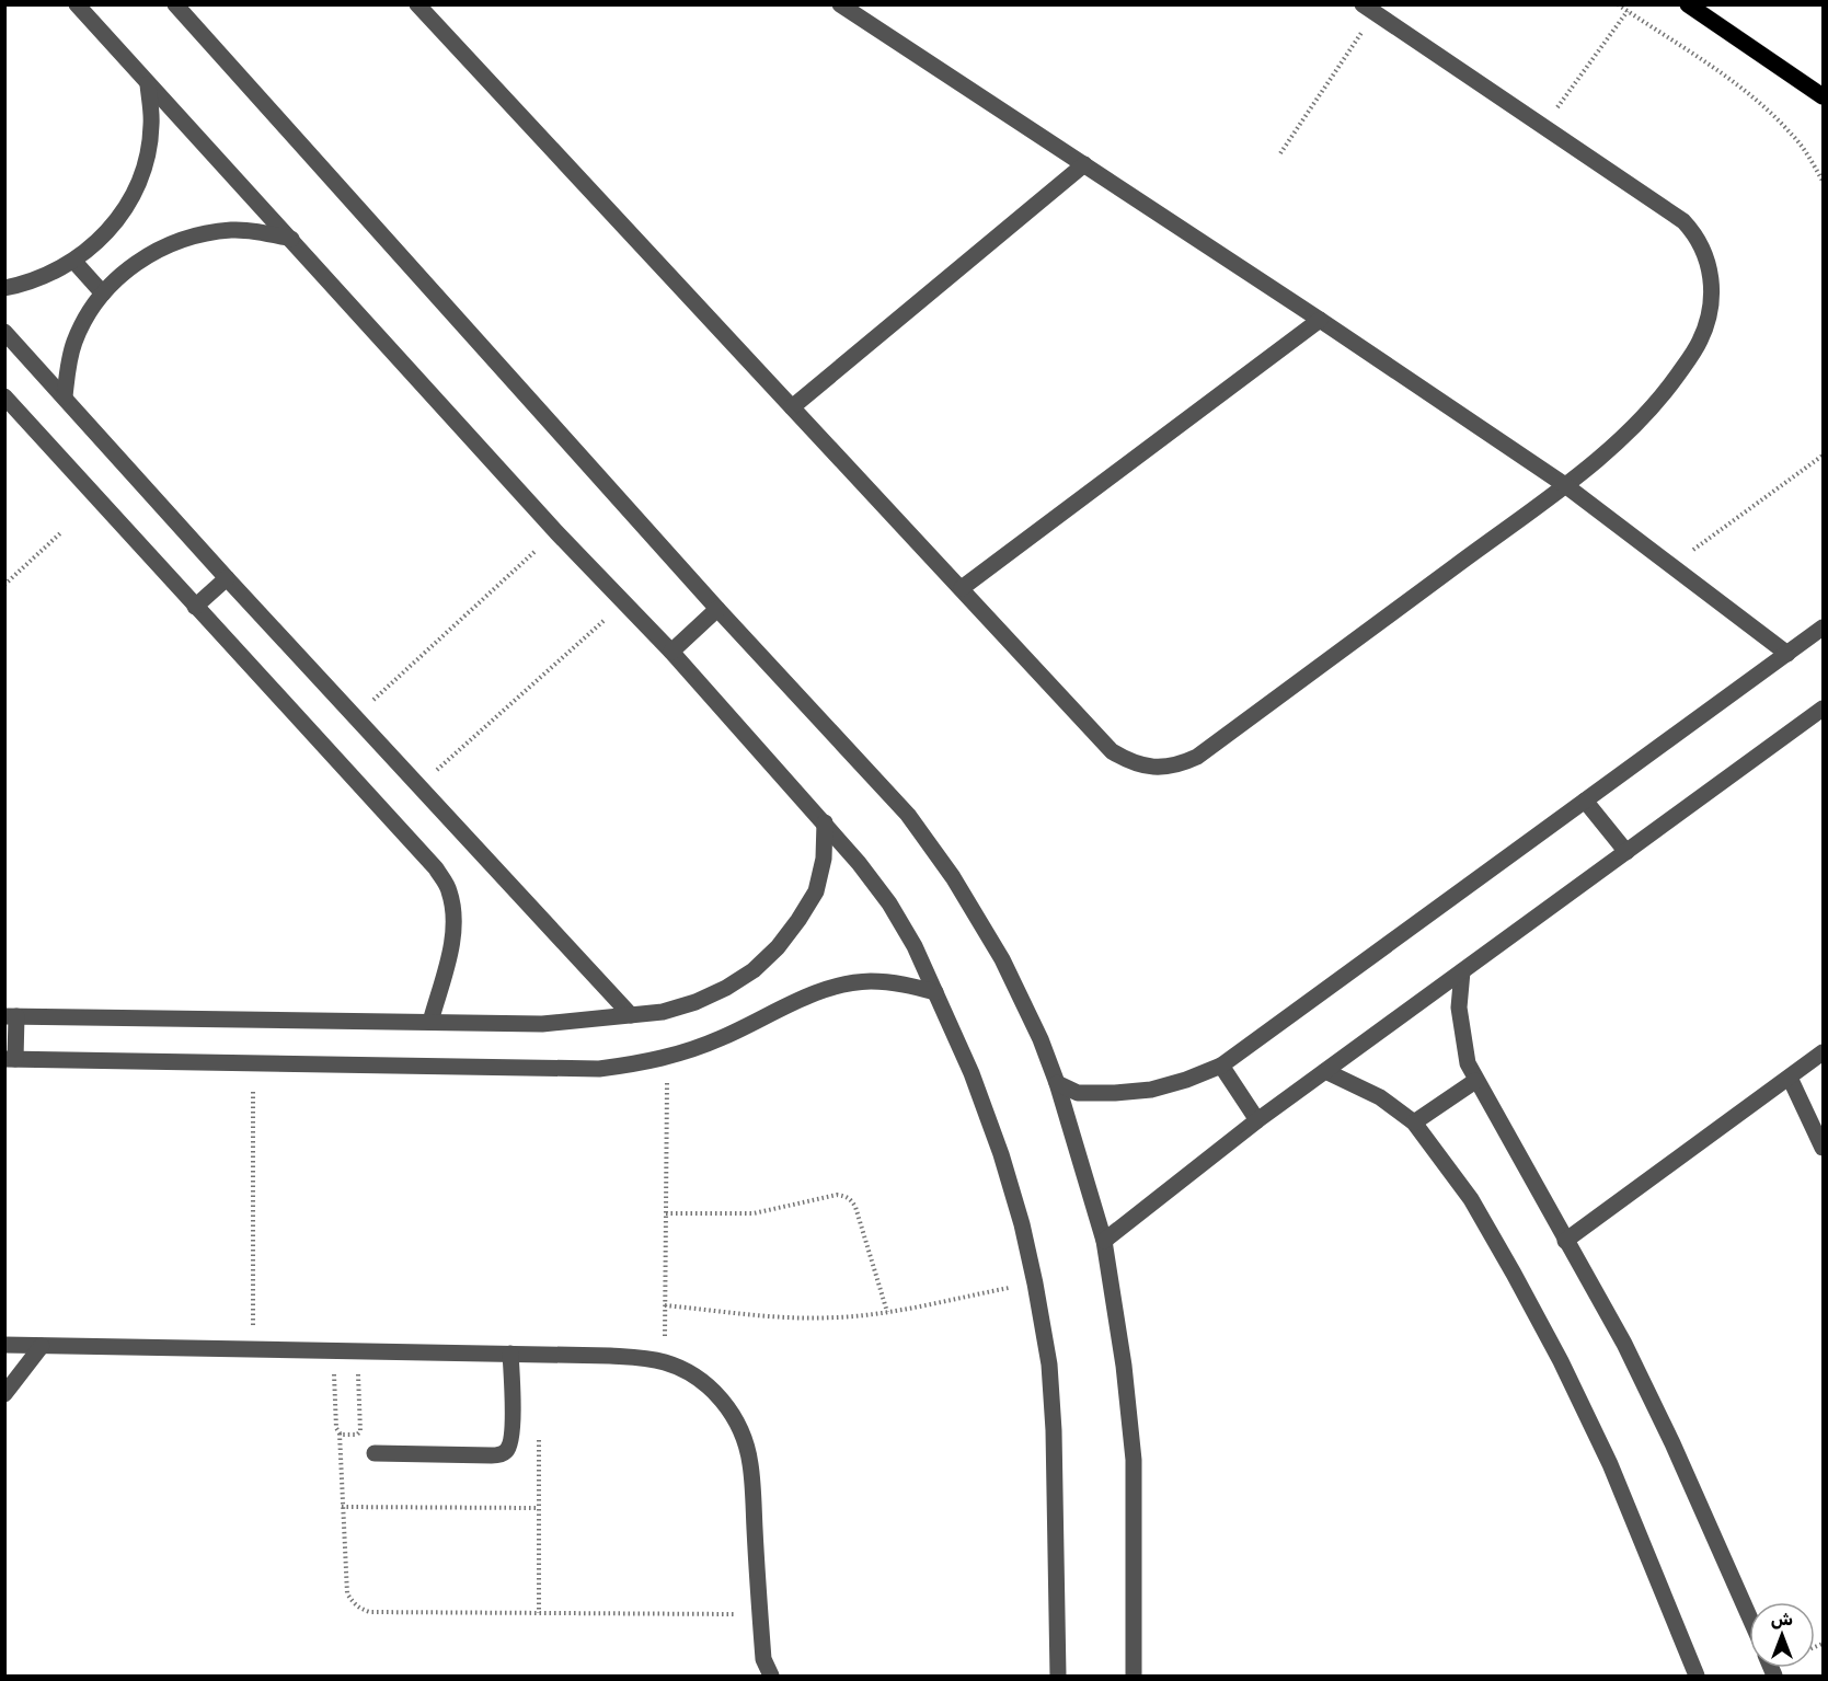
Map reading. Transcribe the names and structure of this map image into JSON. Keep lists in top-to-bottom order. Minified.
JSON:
{"north":"top"}
